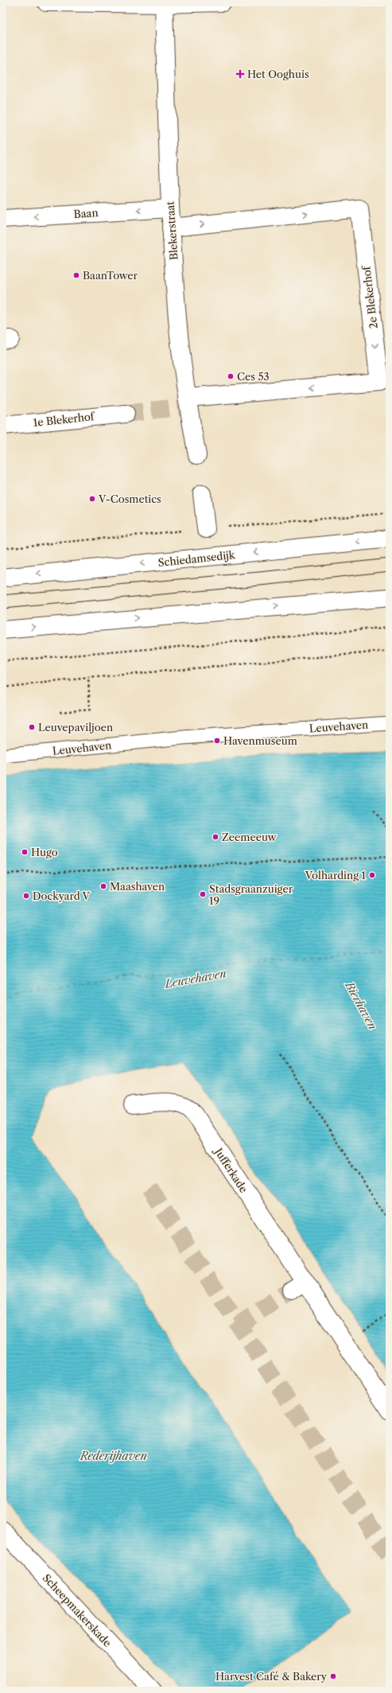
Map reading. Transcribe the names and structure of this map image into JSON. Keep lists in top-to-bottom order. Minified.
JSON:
{"streets":{"street":["Baan","Blekerstraat","2e Blekerhof","1e Blekerhof","Schiedamsedijk","Jufferkade","Scheepmakerskade"],"lane":["Leuvehaven"]},"crossings":[["Baan","Blekerstraat"],["Blekerstraat","2e Blekerhof"]],"one_way":["Baan"],"water":["Leuvehaven","Bierhaven","Rederijhaven"],"places":{"health":["Het Ooghuis"],"other":["BaanTower","Ces 53","V-Cosmetics","Leuvepaviljoen","Havenmuseum","Zeemeeuw","Hugo","Volharding 1","Maashaven","Stadsgraanzuiger 19","Dockyard V","Harvest Café & Bakery"]}}
